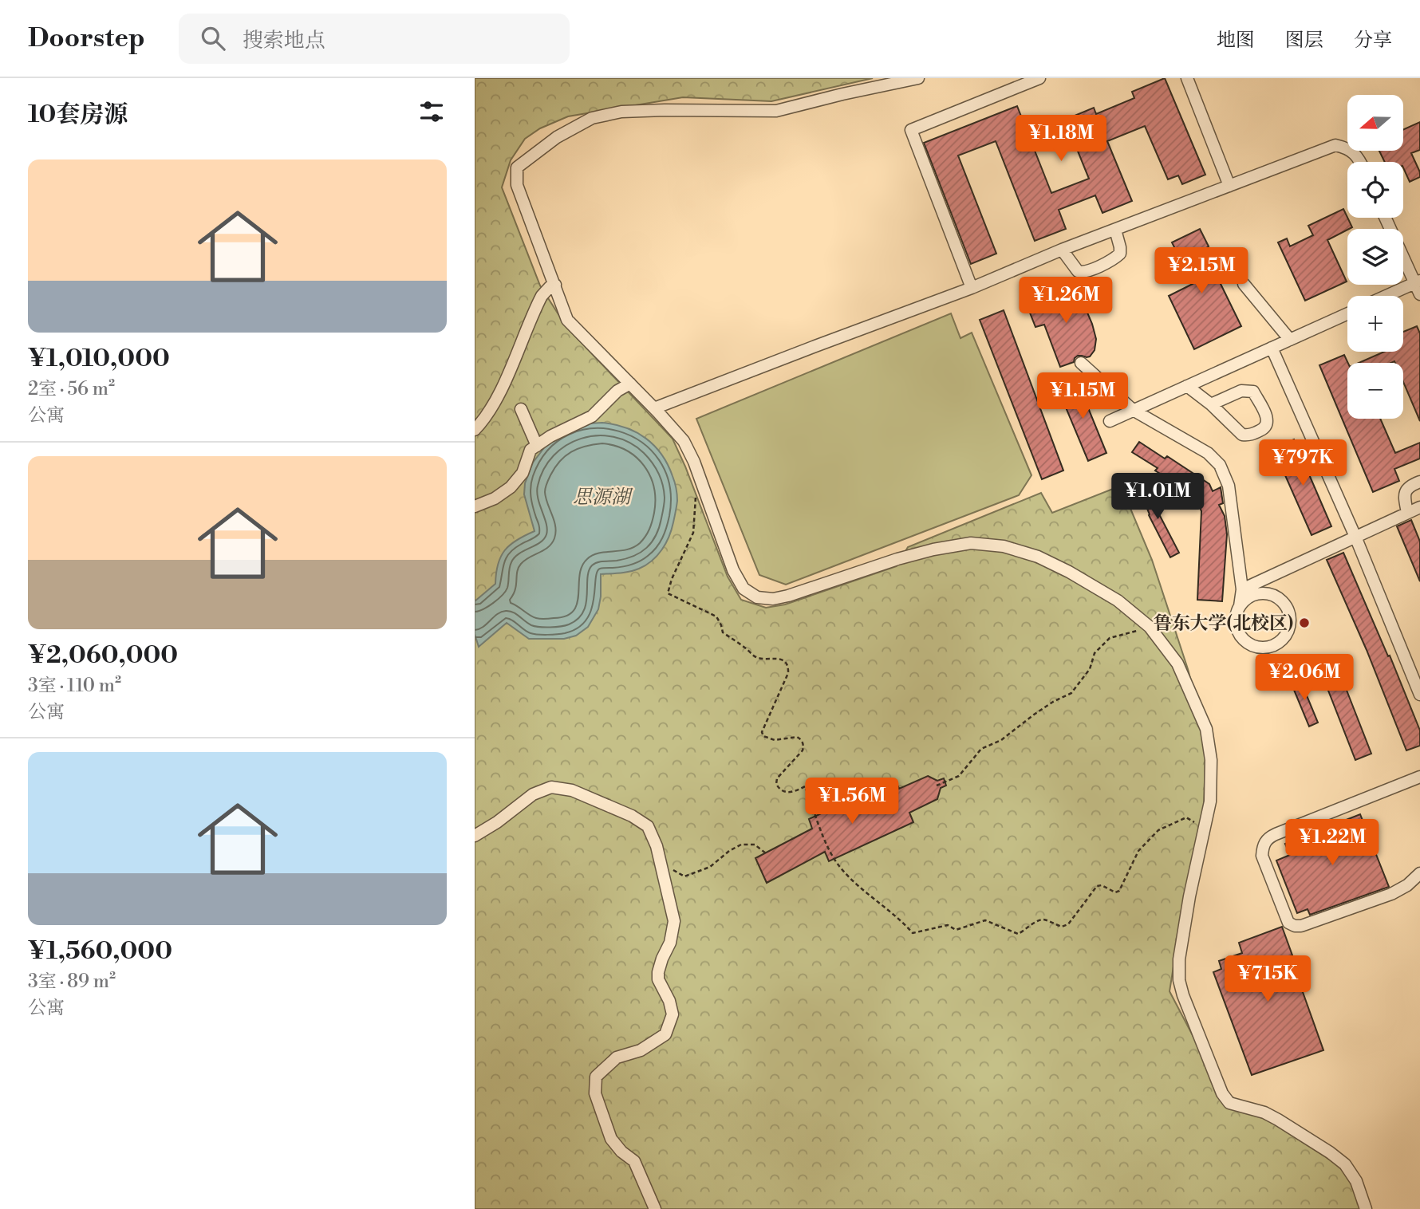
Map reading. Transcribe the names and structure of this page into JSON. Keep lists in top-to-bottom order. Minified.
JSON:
{"water":["思源湖"],"places":["鲁东大学(北校区)"],"north":"left","page":{"header":"Doorstep","search":"搜索地点","nav":["地图","图层","分享"],"heading":"10套房源","map_buttons":["+","−"],"price":["¥1.18M","¥2.15M","¥1.26M","¥1.15M","¥797K","¥1.01M","¥2.06M","¥1.56M","¥1.22M","¥715K"],"list":[{"name":"¥1,010,000","note":"2室 · 56 m² · 公寓"},{"name":"¥2,060,000","note":"3室 · 110 m² · 公寓"},{"name":"¥1,560,000","note":"3室 · 89 m² · 公寓"}]}}
